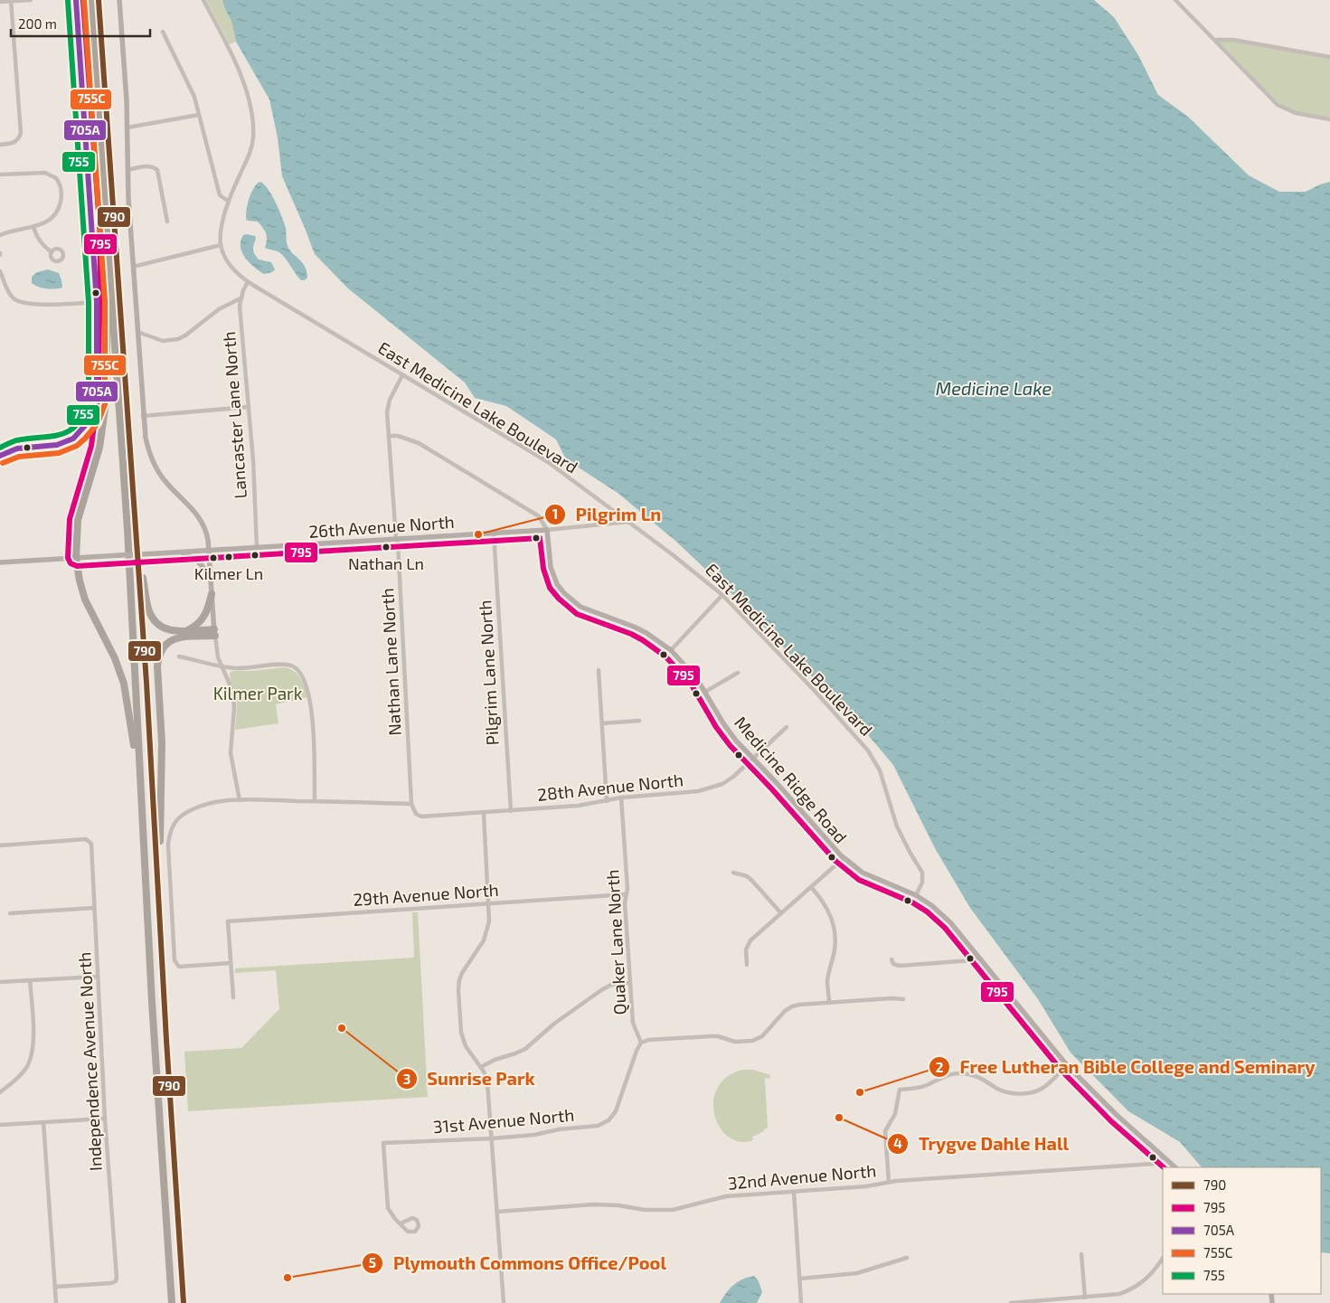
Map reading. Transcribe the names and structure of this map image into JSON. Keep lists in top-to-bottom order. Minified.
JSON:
{"streets":{"street":["East Medicine Lake Boulevard","Lancaster Lane North","26th Avenue North","Nathan Lane North","Pilgrim Lane North","Medicine Ridge Road","28th Avenue North","29th Avenue North","Quaker Lane North","Independence Avenue North","31st Avenue North","32nd Avenue North"]},"crossings":[["East Medicine Lake Boulevard","Lancaster Lane North"],["East Medicine Lake Boulevard","26th Avenue North"],["East Medicine Lake Boulevard","Nathan Lane North"],["East Medicine Lake Boulevard","Medicine Ridge Road"],["Lancaster Lane North","26th Avenue North"],["26th Avenue North","Nathan Lane North"],["26th Avenue North","Pilgrim Lane North"],["26th Avenue North","Medicine Ridge Road"],["Nathan Lane North","28th Avenue North"],["Pilgrim Lane North","28th Avenue North"],["Medicine Ridge Road","28th Avenue North"],["28th Avenue North","Quaker Lane North"],["29th Avenue North","Quaker Lane North"],["Quaker Lane North","31st Avenue North"]],"water":["Medicine Lake"],"parks":["Kilmer Park"],"places":["Pilgrim Ln","Nathan Ln","Kilmer Ln","Sunrise Park","Free Lutheran Bible College and Seminary","Trygve Dahle Hall","Plymouth Commons Office/Pool"],"lines":["transit line 790","transit line 705A","transit line 755C","transit line 795","transit line 755"],"legend":["790","795","705A","755C","755"],"scale_bar":"200 m"}
